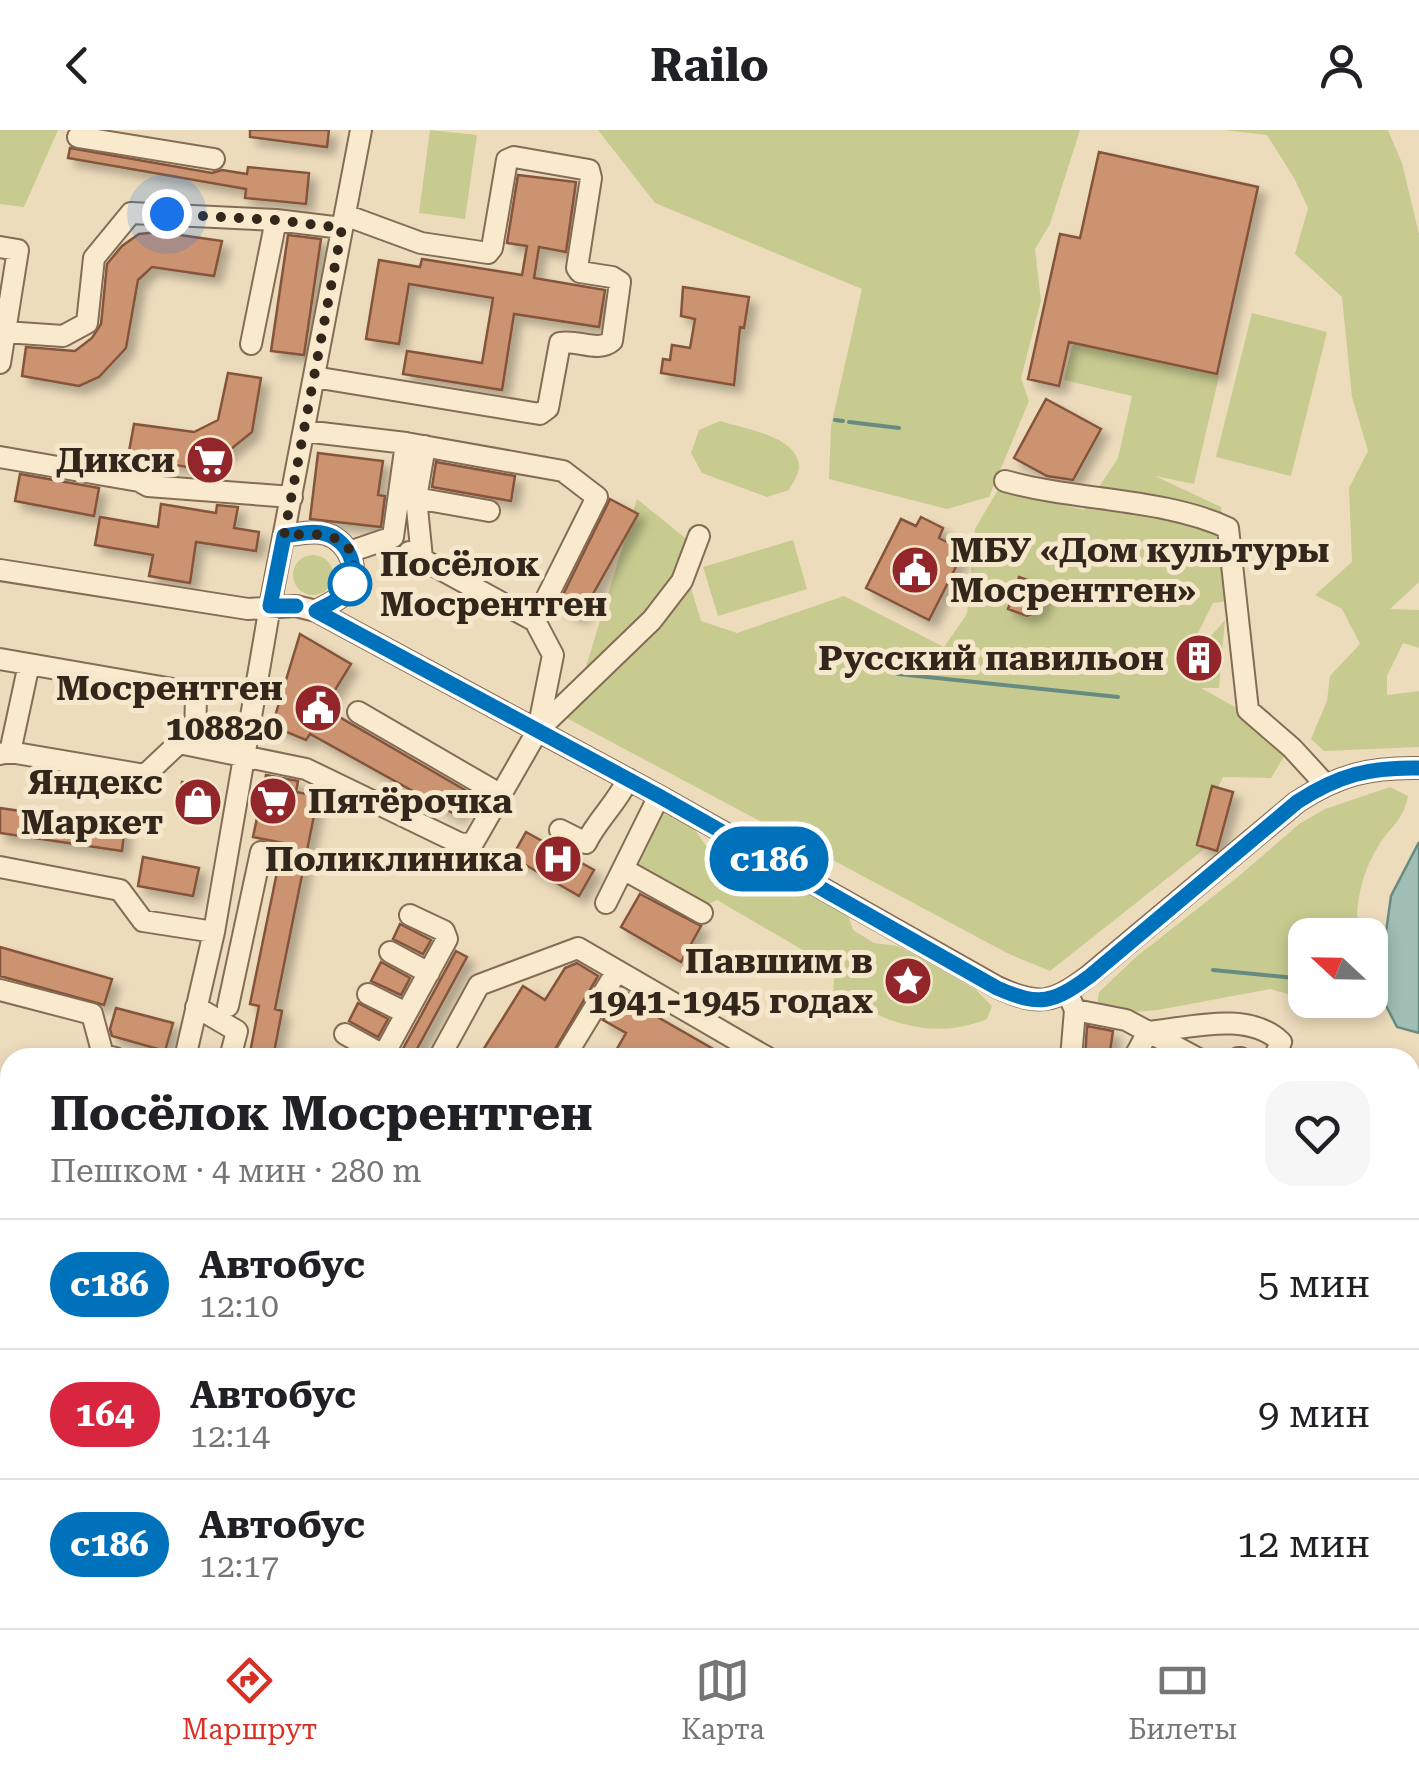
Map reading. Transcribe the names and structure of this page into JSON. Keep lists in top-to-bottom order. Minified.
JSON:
{"places":{"supermarket":["Дикси","Пятёрочка"],"public building":["МБУ «Дом культуры Мосрентген»","Мосрентген 108820"],"other":["Посёлок Мосрентген"],"building":["Русский павильон"],"shop":["Яндекс Маркет"],"hospital":["Поликлиника"],"place":["Павшим в 1941-1945 годах"]},"lines":["bus line с186"],"north":"left","page":{"header":"Railo","on_map":"с186","heading":["Посёлок Мосрентген","Пешком · 4 мин · 280 m"],"list":[{"mark":"с186","name":"Автобус","note":"12:10","value":"5 мин"},{"mark":"164","name":"Автобус","note":"12:14","value":"9 мин"},{"mark":"с186","name":"Автобус","note":"12:17","value":"12 мин"}],"tabs":["Маршрут","Карта","Билеты"]}}
